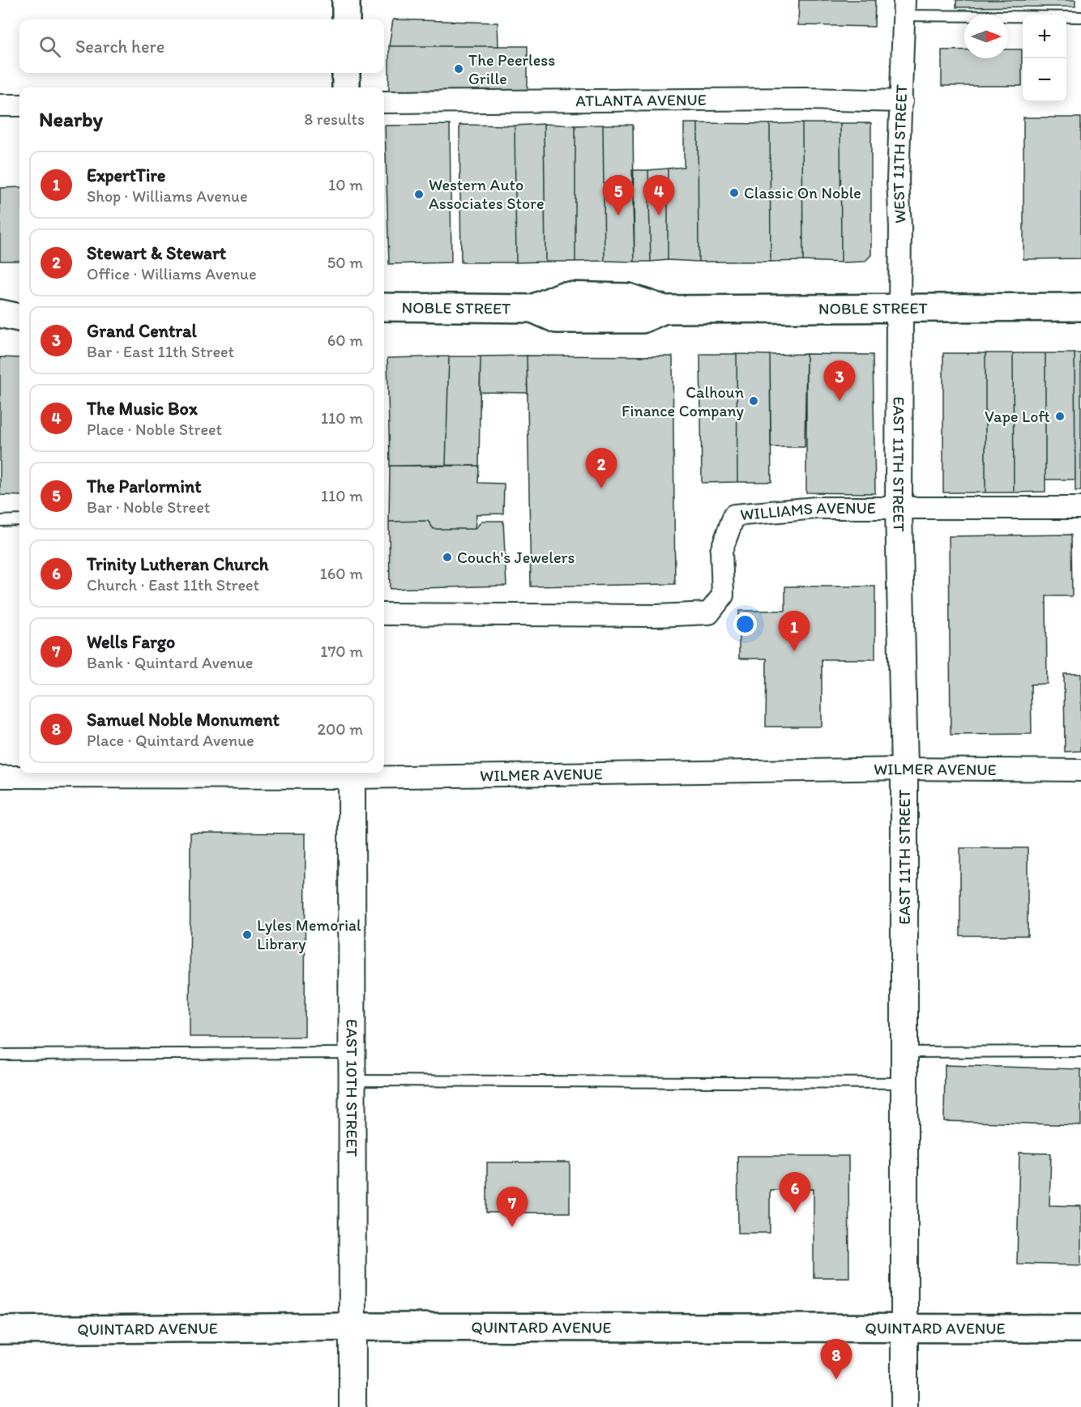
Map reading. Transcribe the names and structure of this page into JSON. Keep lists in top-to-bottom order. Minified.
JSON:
{"streets":{"main road":["NOBLE STREET","QUINTARD AVENUE"],"street":["ATLANTA AVENUE","WEST 11TH STREET","EAST 11TH STREET","WILLIAMS AVENUE","WILMER AVENUE","EAST 10TH STREET"]},"crossings":[["ATLANTA AVENUE","WEST 11TH STREET"],["WEST 11TH STREET","NOBLE STREET"],["WEST 11TH STREET","EAST 11TH STREET"],["NOBLE STREET","EAST 11TH STREET"],["EAST 11TH STREET","WILLIAMS AVENUE"],["EAST 11TH STREET","WILMER AVENUE"],["EAST 11TH STREET","QUINTARD AVENUE"],["WILMER AVENUE","EAST 10TH STREET"],["EAST 10TH STREET","QUINTARD AVENUE"]],"places":["The Peerless Grille","Classic On Noble","Western Auto Associates Store","Calhoun Finance Company","Vape Loft","Couch's Jewelers","Lyles Memorial Library"],"north":"right","page":{"map_buttons":["+","−"],"search":"Search here","heading":["Nearby","8 results"],"list":[{"mark":"1","name":"ExpertTire","note":"Shop · Williams Avenue","value":"10 m"},{"mark":"2","name":"Stewart & Stewart","note":"Office · Williams Avenue","value":"50 m"},{"mark":"3","name":"Grand Central","note":"Bar · East 11th Street","value":"60 m"},{"mark":"4","name":"The Music Box","note":"Place · Noble Street","value":"110 m"},{"mark":"5","name":"The Parlormint","note":"Bar · Noble Street","value":"110 m"},{"mark":"6","name":"Trinity Lutheran Church","note":"Church · East 11th Street","value":"160 m"},{"mark":"7","name":"Wells Fargo","note":"Bank · Quintard Avenue","value":"170 m"},{"mark":"8","name":"Samuel Noble Monument","note":"Place · Quintard Avenue","value":"200 m"}],"pins":["4","5","3","2","1","6","7","8"]}}
